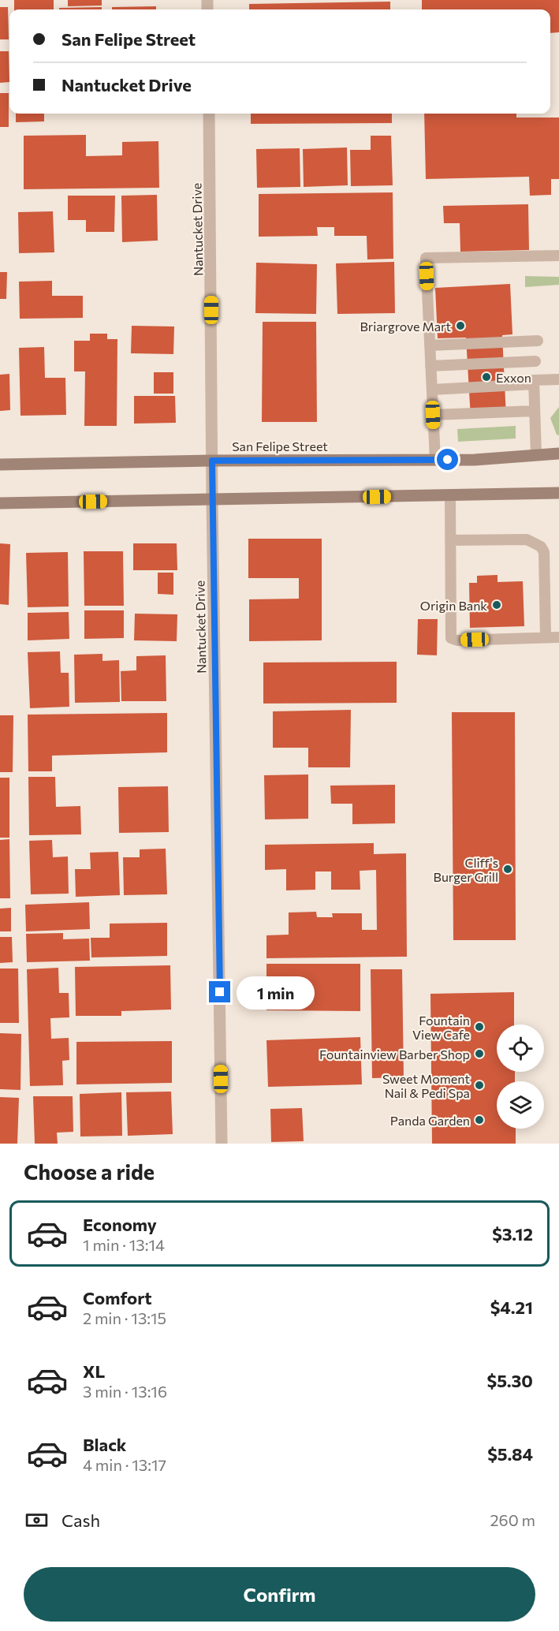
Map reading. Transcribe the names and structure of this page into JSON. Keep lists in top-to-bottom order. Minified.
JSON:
{"streets":{"main road":["San Felipe Street"],"street":["Nantucket Drive"]},"crossings":[["Nantucket Drive","San Felipe Street"]],"places":["Briargrove Mart","Exxon","Origin Bank","Cliff's Burger Grill","Fountain View Cafe","Fountainview Barber Shop","Sweet Moment Nail & Pedi Spa","Panda Garden"],"page":{"banner":["San Felipe Street","Nantucket Drive"],"bubble":"1 min","heading":"Choose a ride","list":[{"name":"Economy","note":"1 min · 13:14","value":"$3.12"},{"name":"Comfort","note":"2 min · 13:15","value":"$4.21"},{"name":"XL","note":"3 min · 13:16","value":"$5.30"},{"name":"Black","note":"4 min · 13:17","value":"$5.84"}],"pay":["Cash","260 m"],"buttons":"Confirm"}}
